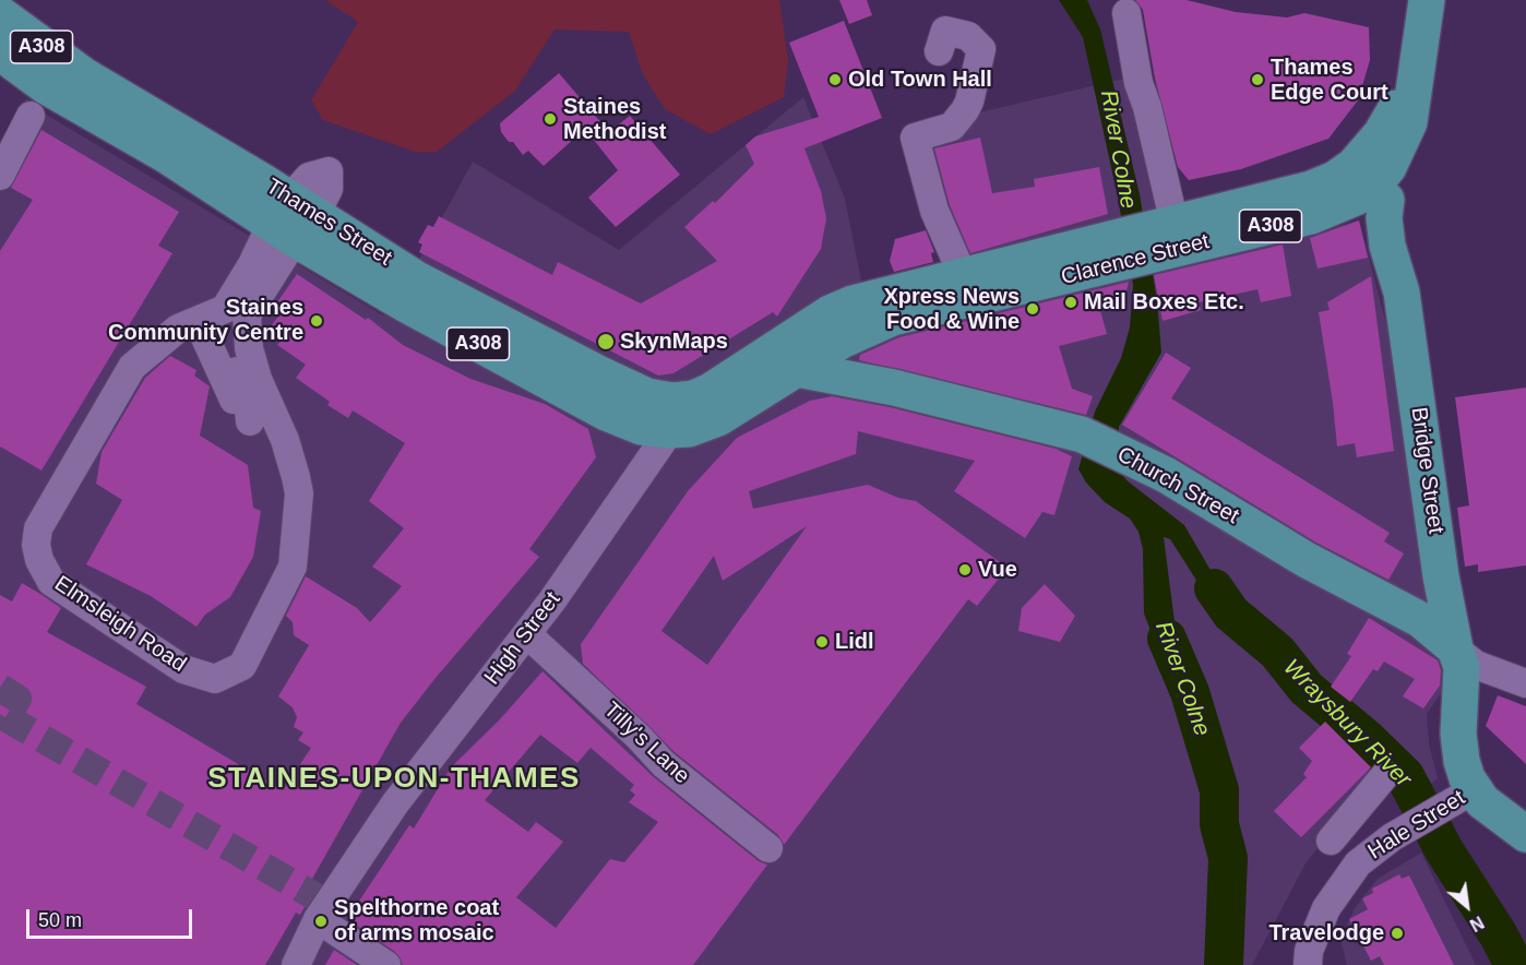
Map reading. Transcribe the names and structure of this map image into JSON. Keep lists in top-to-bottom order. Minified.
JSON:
{"streets":{"main road":["A308","Thames Street","Clarence Street","Bridge Street","Church Street"],"street":["Elmsleigh Road","High Street","Tilly's Lane","Hale Street"]},"crossings":[["A308","Thames Street"],["A308","Clarence Street"],["A308","Church Street"],["A308","High Street"],["Thames Street","Clarence Street"],["Thames Street","High Street"],["Clarence Street","Bridge Street"],["Clarence Street","Church Street"],["Clarence Street","High Street"],["Bridge Street","Church Street"],["Bridge Street","Hale Street"],["High Street","Tilly's Lane"]],"districts":["STAINES-UPON-THAMES"],"water":["River Colne","Wraysbury River"],"places":["Old Town Hall","Thames Edge Court","Staines Methodist","Mail Boxes Etc.","Xpress News Food & Wine","Staines Community Centre","SkynMaps","Vue","Lidl","Spelthorne coat of arms mosaic","Travelodge"],"scale_bar":"50 m","north":"bottom right"}
